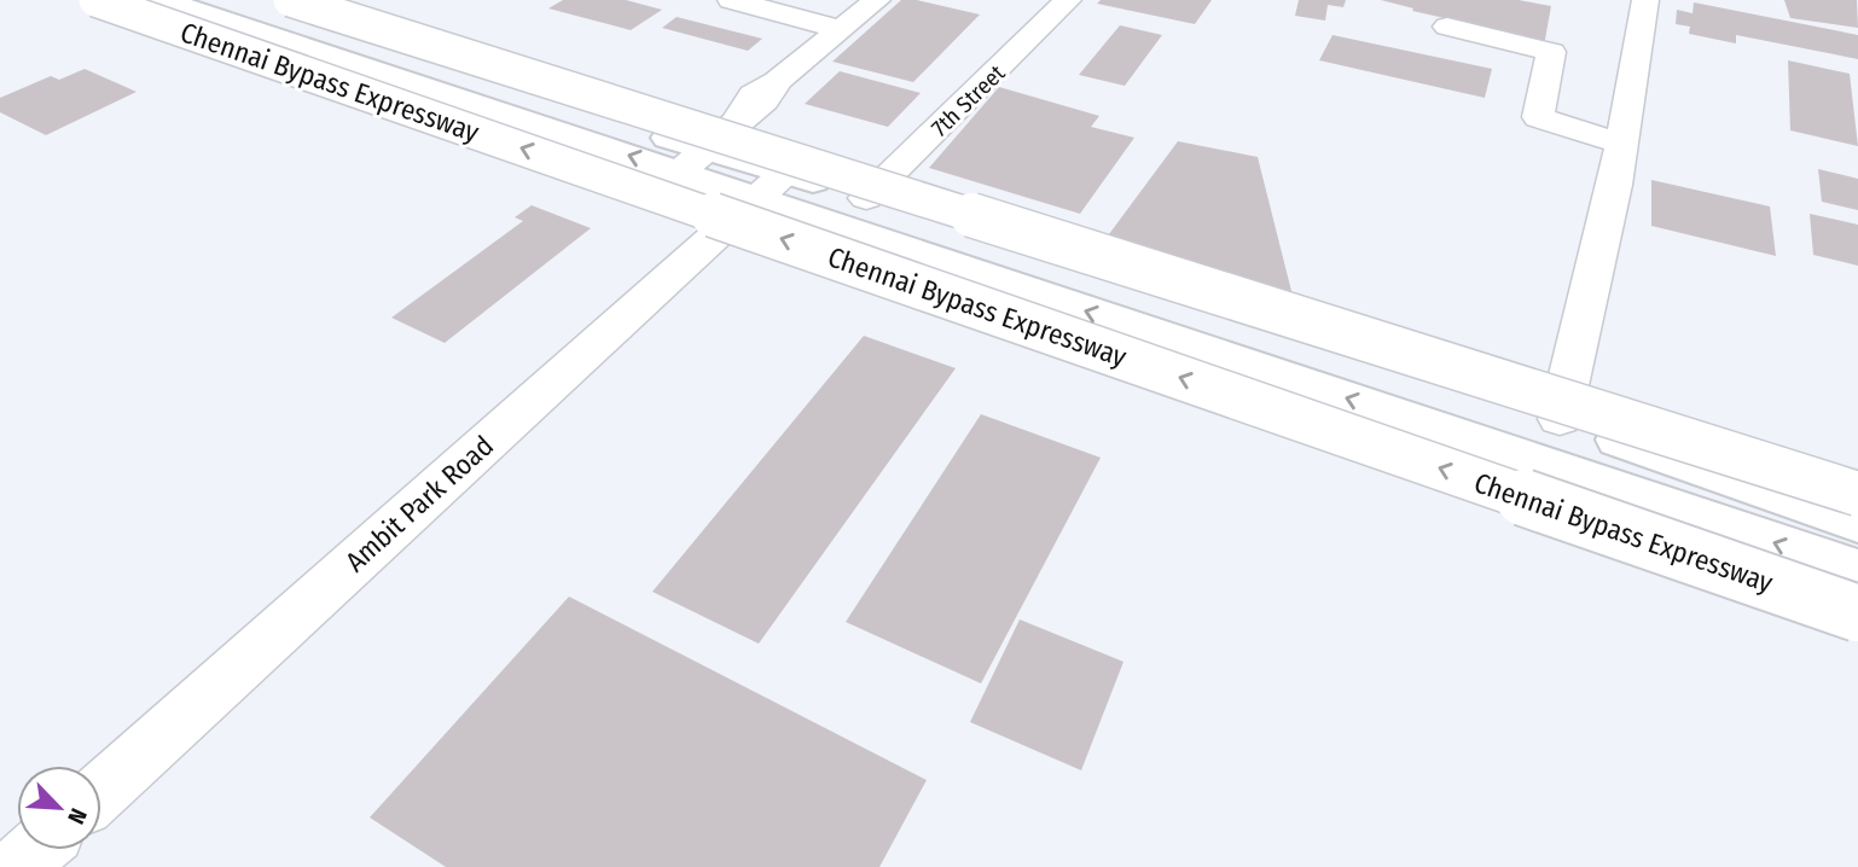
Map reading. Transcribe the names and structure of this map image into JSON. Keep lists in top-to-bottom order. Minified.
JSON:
{"streets":{"main road":["Chennai Bypass Expressway"],"street":["7th Street","Ambit Park Road"]},"north":"bottom right"}
